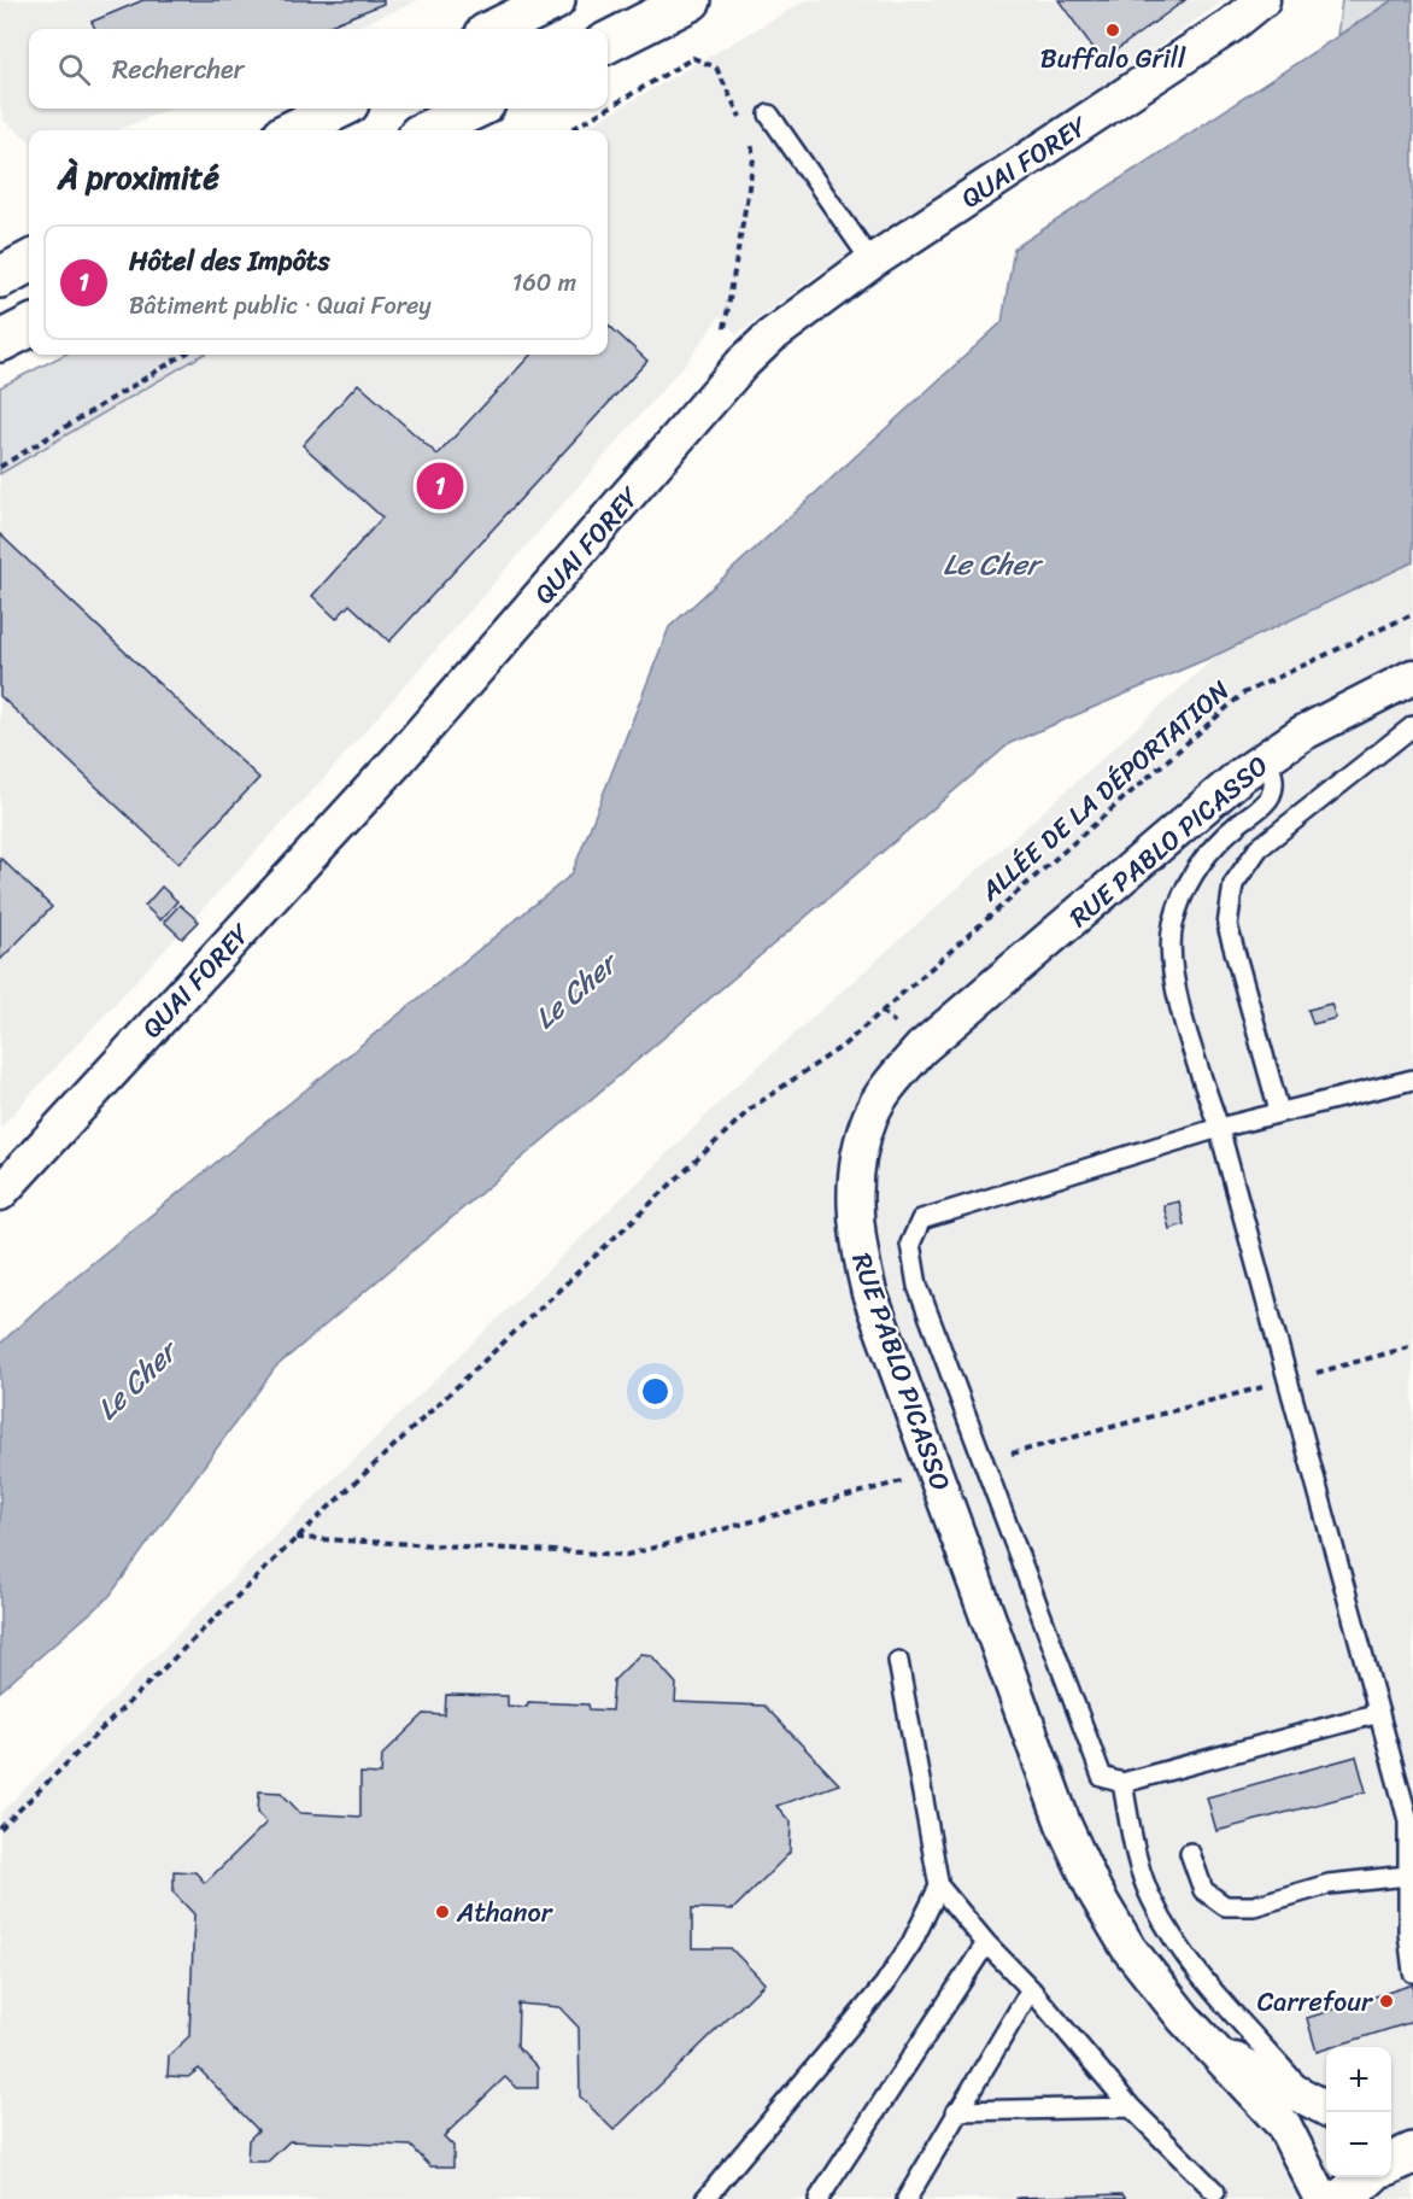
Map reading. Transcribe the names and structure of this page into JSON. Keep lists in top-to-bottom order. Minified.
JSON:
{"streets":{"street":["QUAI FOREY","RUE PABLO PICASSO"],"path":["ALLÉE DE LA DÉPORTATION"]},"water":["Le Cher"],"places":["Buffalo Grill","Athanor","Carrefour"],"page":{"search":"Rechercher","heading":"À proximité","list":[{"mark":"1","name":"Hôtel des Impôts","note":"Bâtiment public · Quai Forey","value":"160 m"}],"pins":"1","map_buttons":["+","−"]}}
